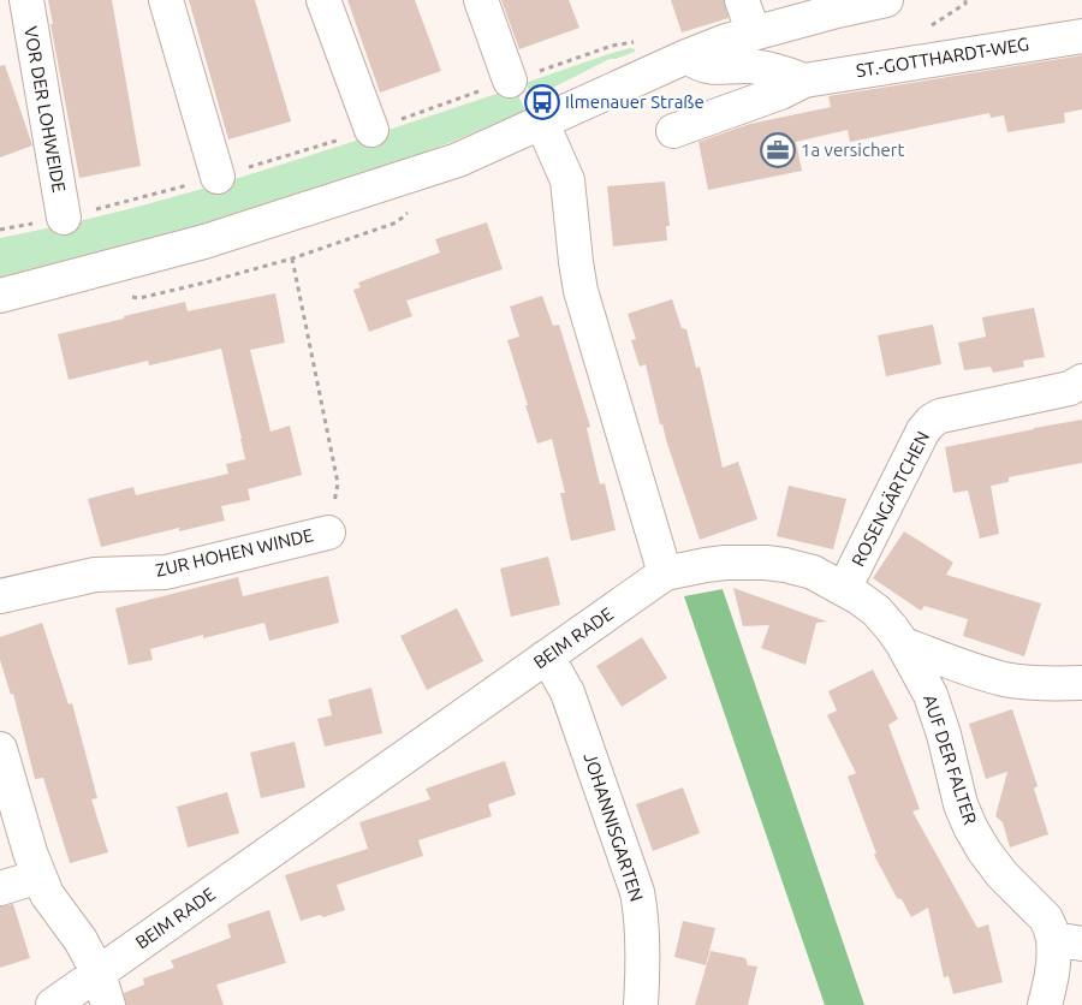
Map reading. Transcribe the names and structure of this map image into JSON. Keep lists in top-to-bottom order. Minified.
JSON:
{"streets":{"street":["ST.-GOTTHARDT-WEG","VOR DER LOHWEIDE","ROSENGÄRTCHEN","ZUR HOHEN WINDE","BEIM RADE","AUF DER FALTER","JOHANNISGARTEN"]},"crossings":[["ROSENGÄRTCHEN","AUF DER FALTER"],["BEIM RADE","AUF DER FALTER"],["BEIM RADE","JOHANNISGARTEN"]],"places":{"bus stop":["Ilmenauer Straße"],"office":["1a versichert"]}}
